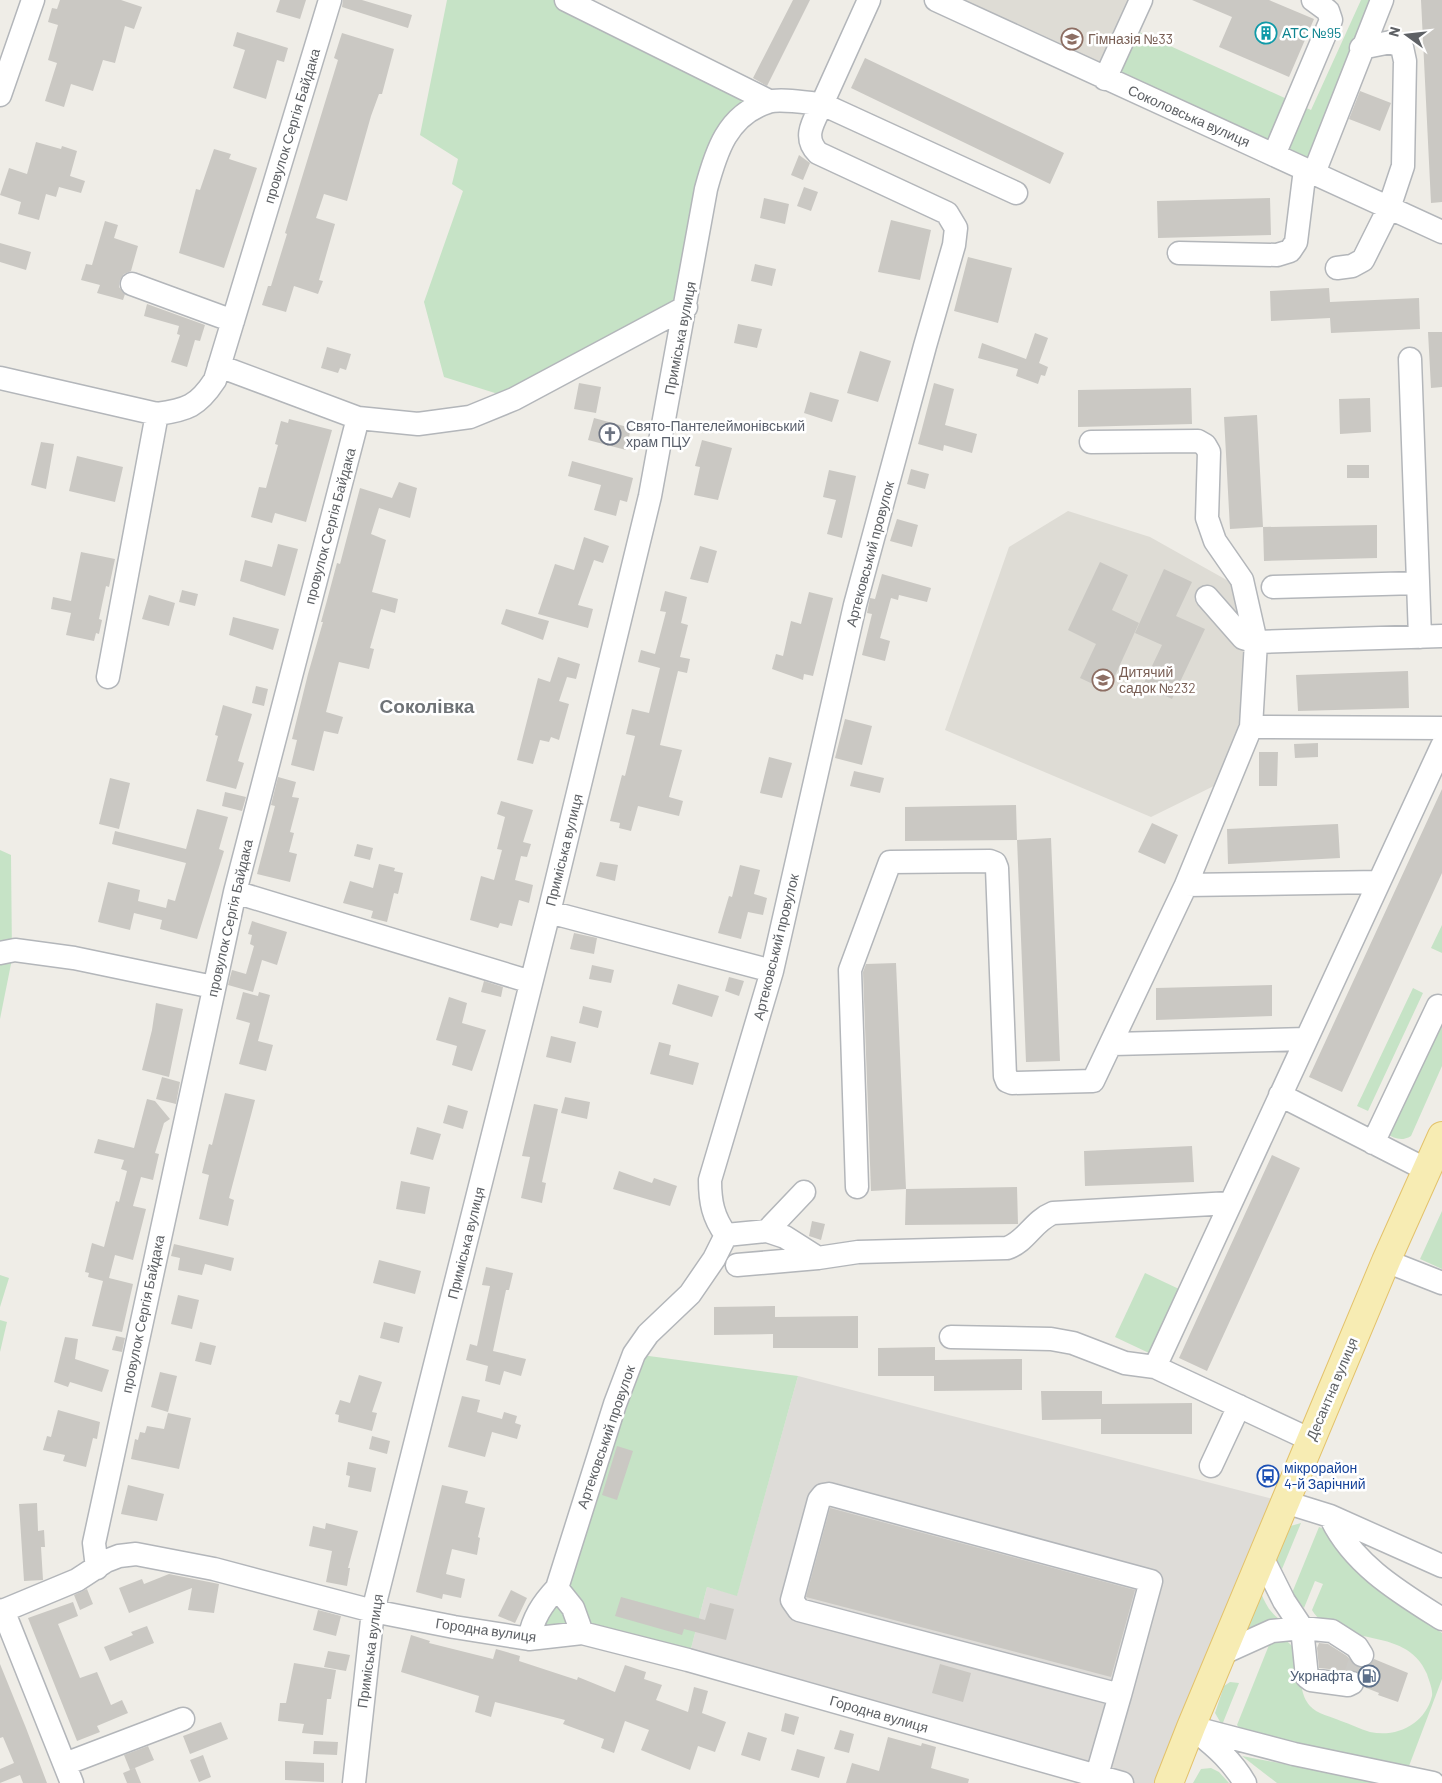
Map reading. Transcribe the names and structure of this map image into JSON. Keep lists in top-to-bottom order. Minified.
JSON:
{"streets":{"main road":["Десантна вулиця"],"street":["Соколовська вулиця","провулок Сергія Байдака","Приміська вулиця","Артековський провулок","Городна вулиця"]},"crossings":[["провулок Сергія Байдака","Городна вулиця"],["Приміська вулиця","Городна вулиця"],["Артековський провулок","Городна вулиця"]],"districts":["Соколівка"],"places":{"building":["АТС №95"],"school or university":["Гімназія №33","Дитячий садок №232"],"church":["Свято-Пантелеймонівський храм ПЦУ"],"bus stop":["мікрорайон 4-й Зарічний"],"fuel station":["Укрнафта"]},"north":"left"}
